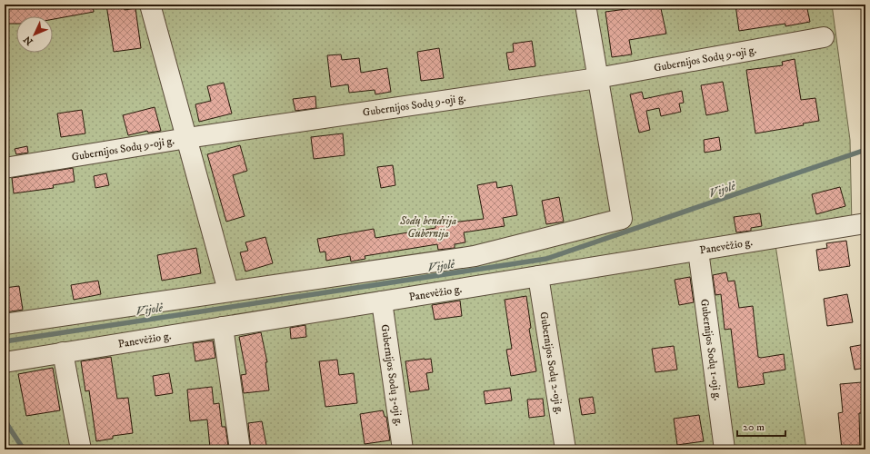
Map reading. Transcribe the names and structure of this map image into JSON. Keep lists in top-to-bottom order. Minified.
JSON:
{"streets":{"street":["Gubernijos Sodų 9-oji g.","Panevėžio g.","Gubernijos Sodų 1-oji g.","Gubernijos Sodų 2-oji g.","Gubernijos Sodų 3-oji g."]},"crossings":[["Panevėžio g.","Gubernijos Sodų 1-oji g."],["Panevėžio g.","Gubernijos Sodų 2-oji g."],["Panevėžio g.","Gubernijos Sodų 3-oji g."]],"water":["Vijolė"],"parks":["Sodų bendrija Gubernija"],"scale_bar":"20 m","north":"bottom left"}
